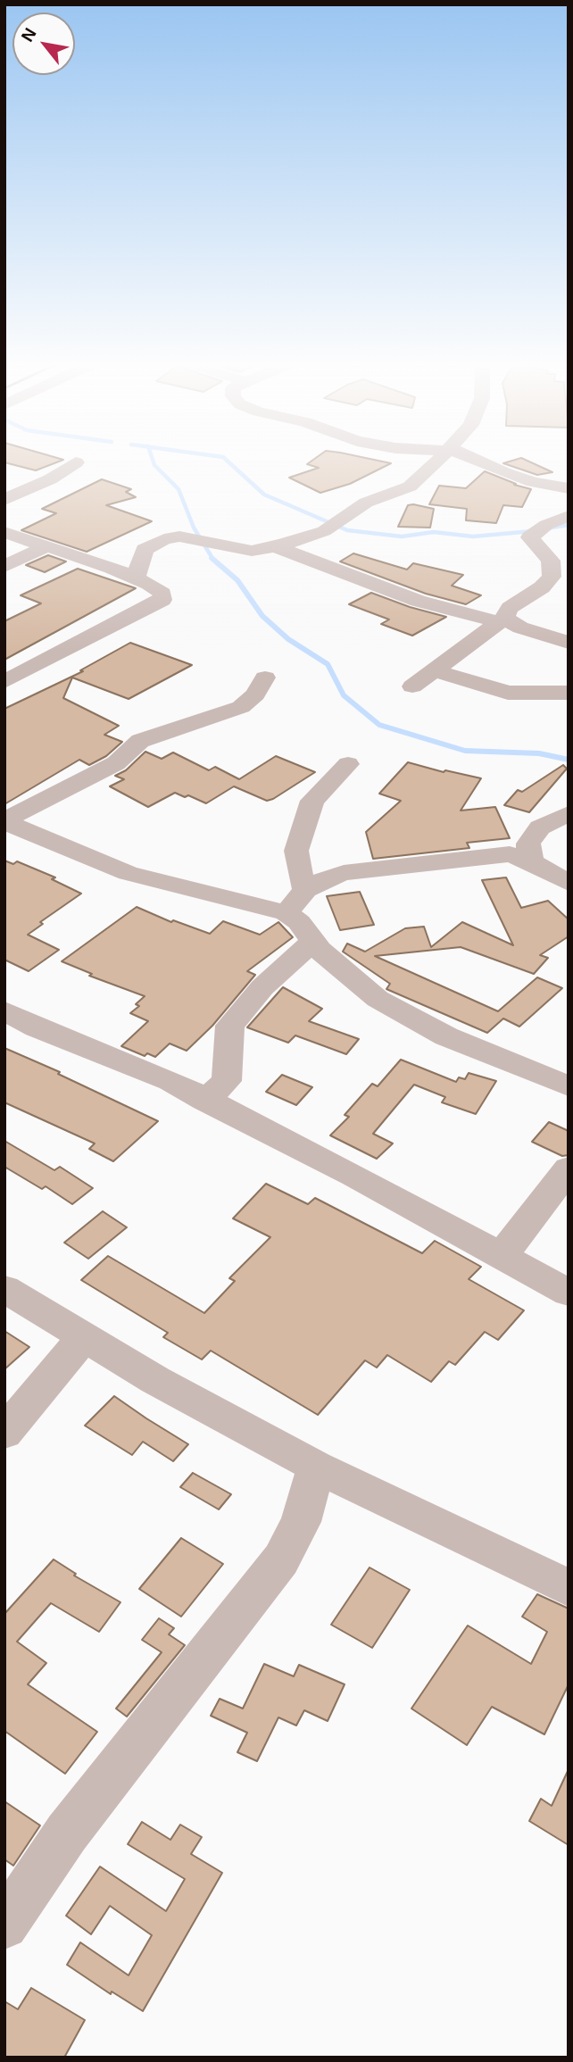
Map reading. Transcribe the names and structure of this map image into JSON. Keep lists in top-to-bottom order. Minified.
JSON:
{"north":"top left"}
